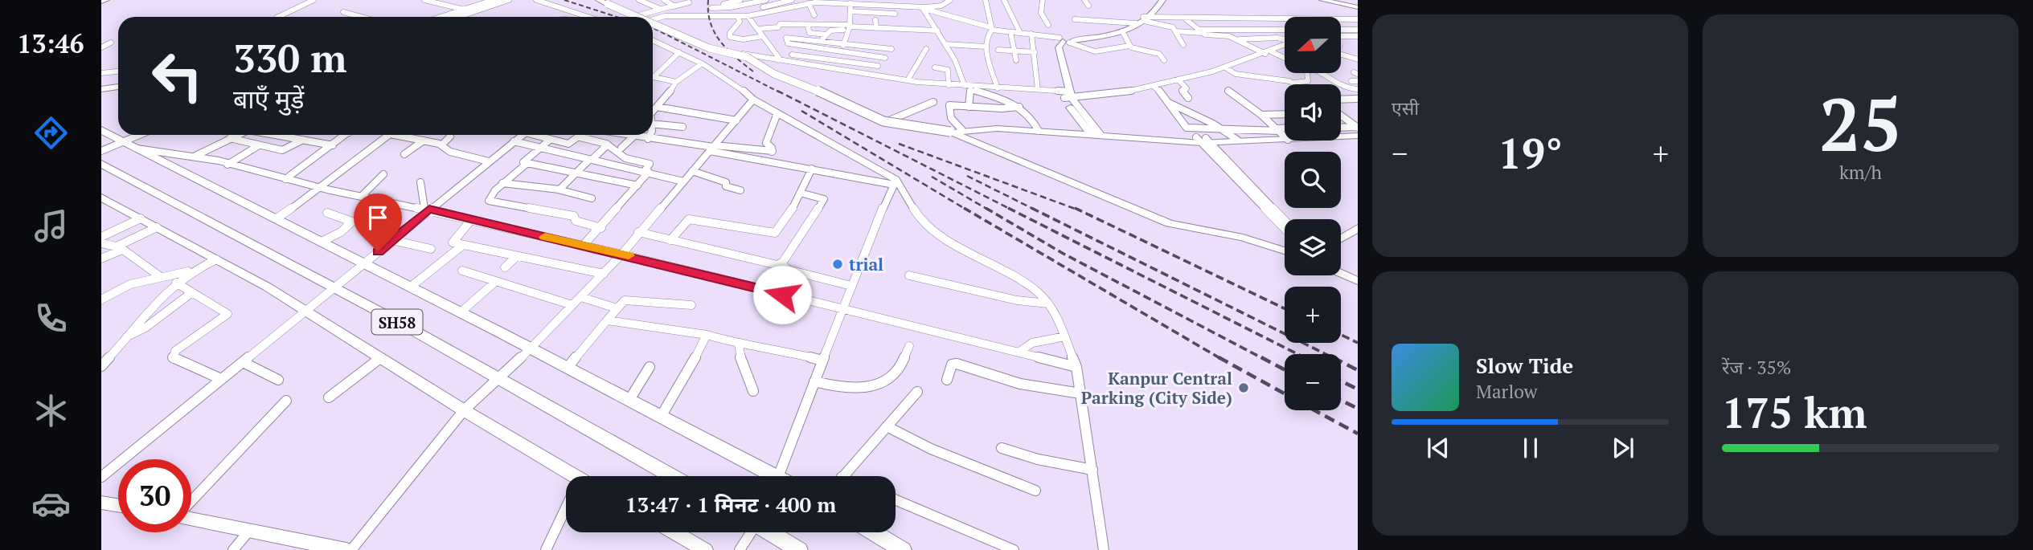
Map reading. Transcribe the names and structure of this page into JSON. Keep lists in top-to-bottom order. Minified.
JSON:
{"streets":{"main road":["SH58"]},"places":["trial","Kanpur Central Parking (City Side)"],"north":"left","page":{"tabs":"13:46","tile":["एसी",["25","km/h"],["रेंज · 35%","175 km"]],"map_buttons":["+","−"],"turn":["330 m","बाएँ मुड़ें"],"heat":["−","19°","+"],"song":["Slow Tide","Marlow"],"limit":"30","trip":"13:47 · 1 मिनट · 400 m"}}
